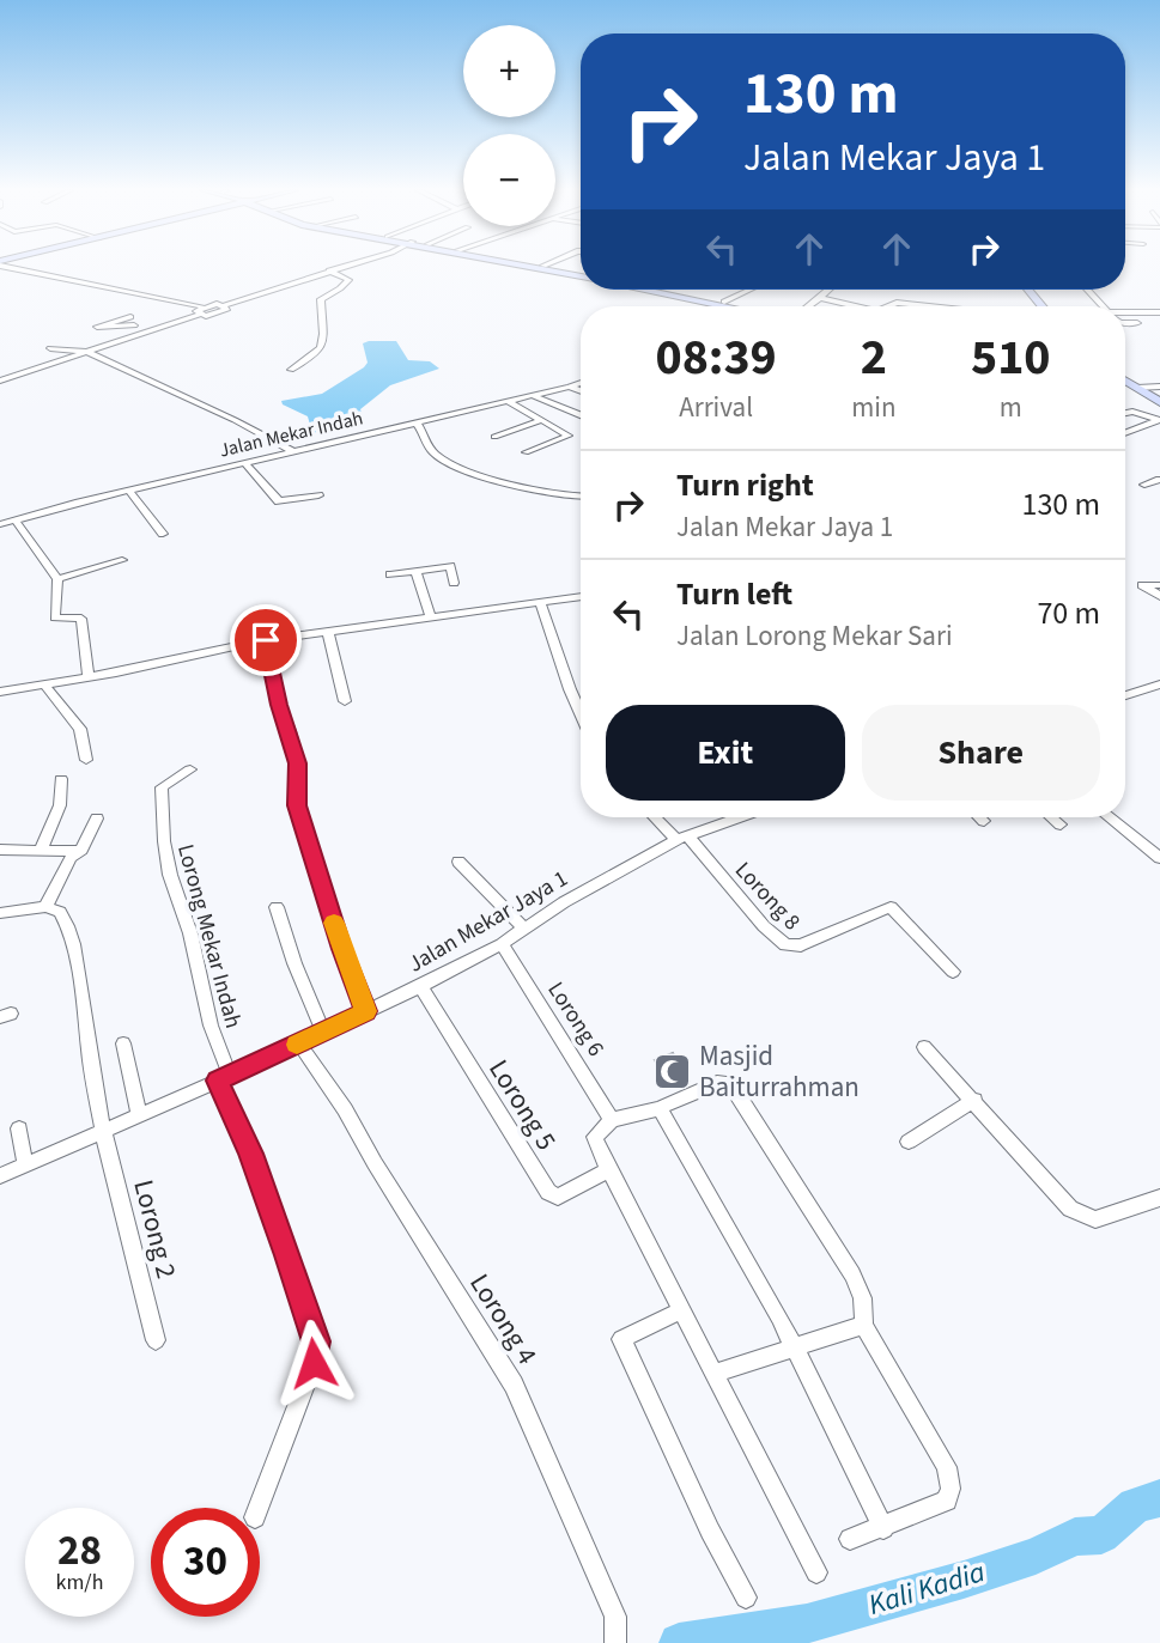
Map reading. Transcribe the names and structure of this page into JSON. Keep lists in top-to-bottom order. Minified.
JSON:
{"streets":{"street":["Jalan Mekar Indah","Lorong 8","Jalan Mekar Jaya 1","Lorong Mekar Indah","Lorong 6","Lorong 5","Lorong 2","Lorong 4"]},"crossings":[["Lorong 8","Jalan Mekar Jaya 1"],["Jalan Mekar Jaya 1","Lorong Mekar Indah"],["Jalan Mekar Jaya 1","Lorong 6"],["Jalan Mekar Jaya 1","Lorong 5"],["Jalan Mekar Jaya 1","Lorong 2"],["Jalan Mekar Jaya 1","Lorong 4"]],"water":["Kali Kadia"],"places":{"mosque":["Masjid Baiturrahman"]},"page":{"map_buttons":["+","−"],"turn":["130 m","Jalan Mekar Jaya 1"],"eta":["08:39","Arrival","2","min","510","m"],"list":[{"name":"Turn right","note":"Jalan Mekar Jaya 1","value":"130 m"},{"name":"Turn left","note":"Jalan Lorong Mekar Sari","value":"70 m"}],"buttons":["Exit","Share"],"speed":"28 km/h","limit":"30"}}
